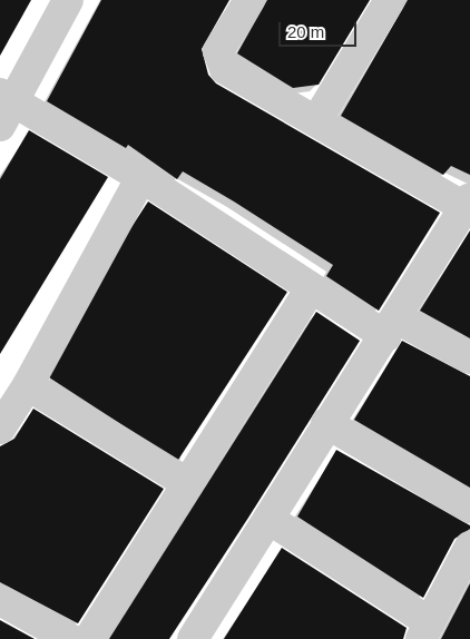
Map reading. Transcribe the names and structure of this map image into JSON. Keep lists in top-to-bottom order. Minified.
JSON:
{"scale_bar":"20 m"}
